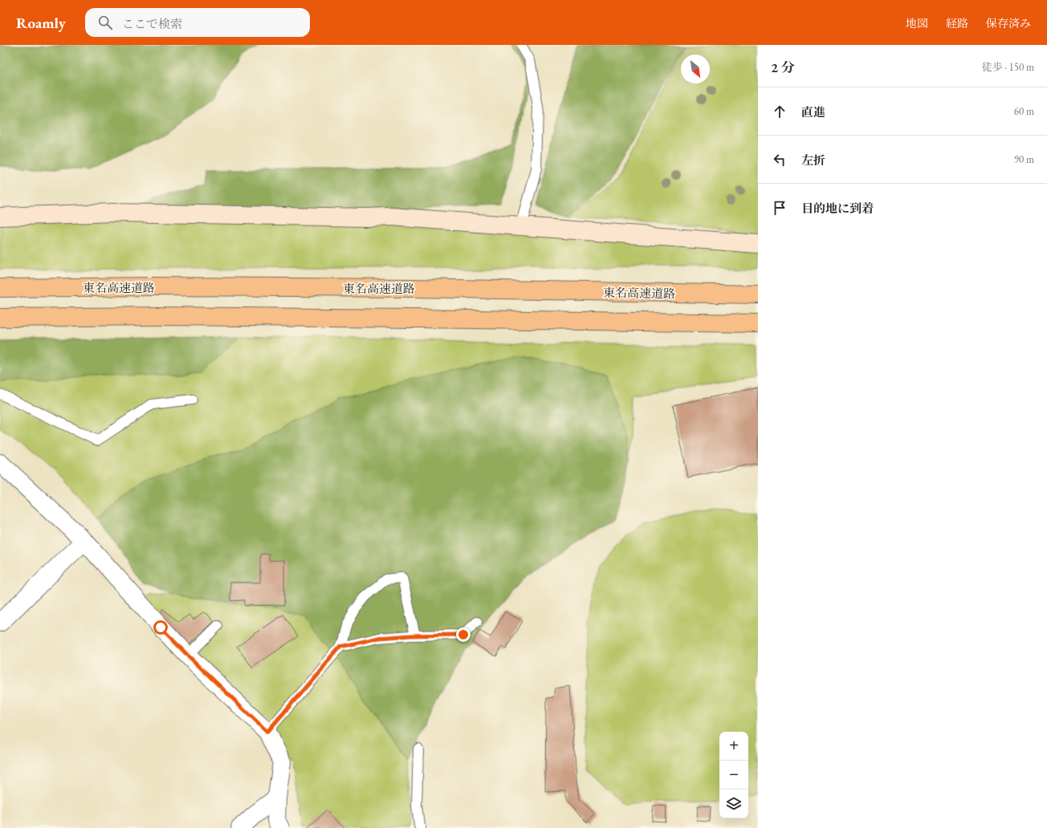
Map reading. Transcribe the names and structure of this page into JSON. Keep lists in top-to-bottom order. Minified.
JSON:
{"streets":{"highway":["東名高速道路"]},"north":"bottom right","page":{"header":"Roamly","search":"ここで検索","nav":["地図","経路","保存済み"],"heading":["2 分","徒歩 · 150 m"],"list":[["直進","60 m"],["左折","90 m"],"目的地に到着"],"map_buttons":["+","−"]}}
